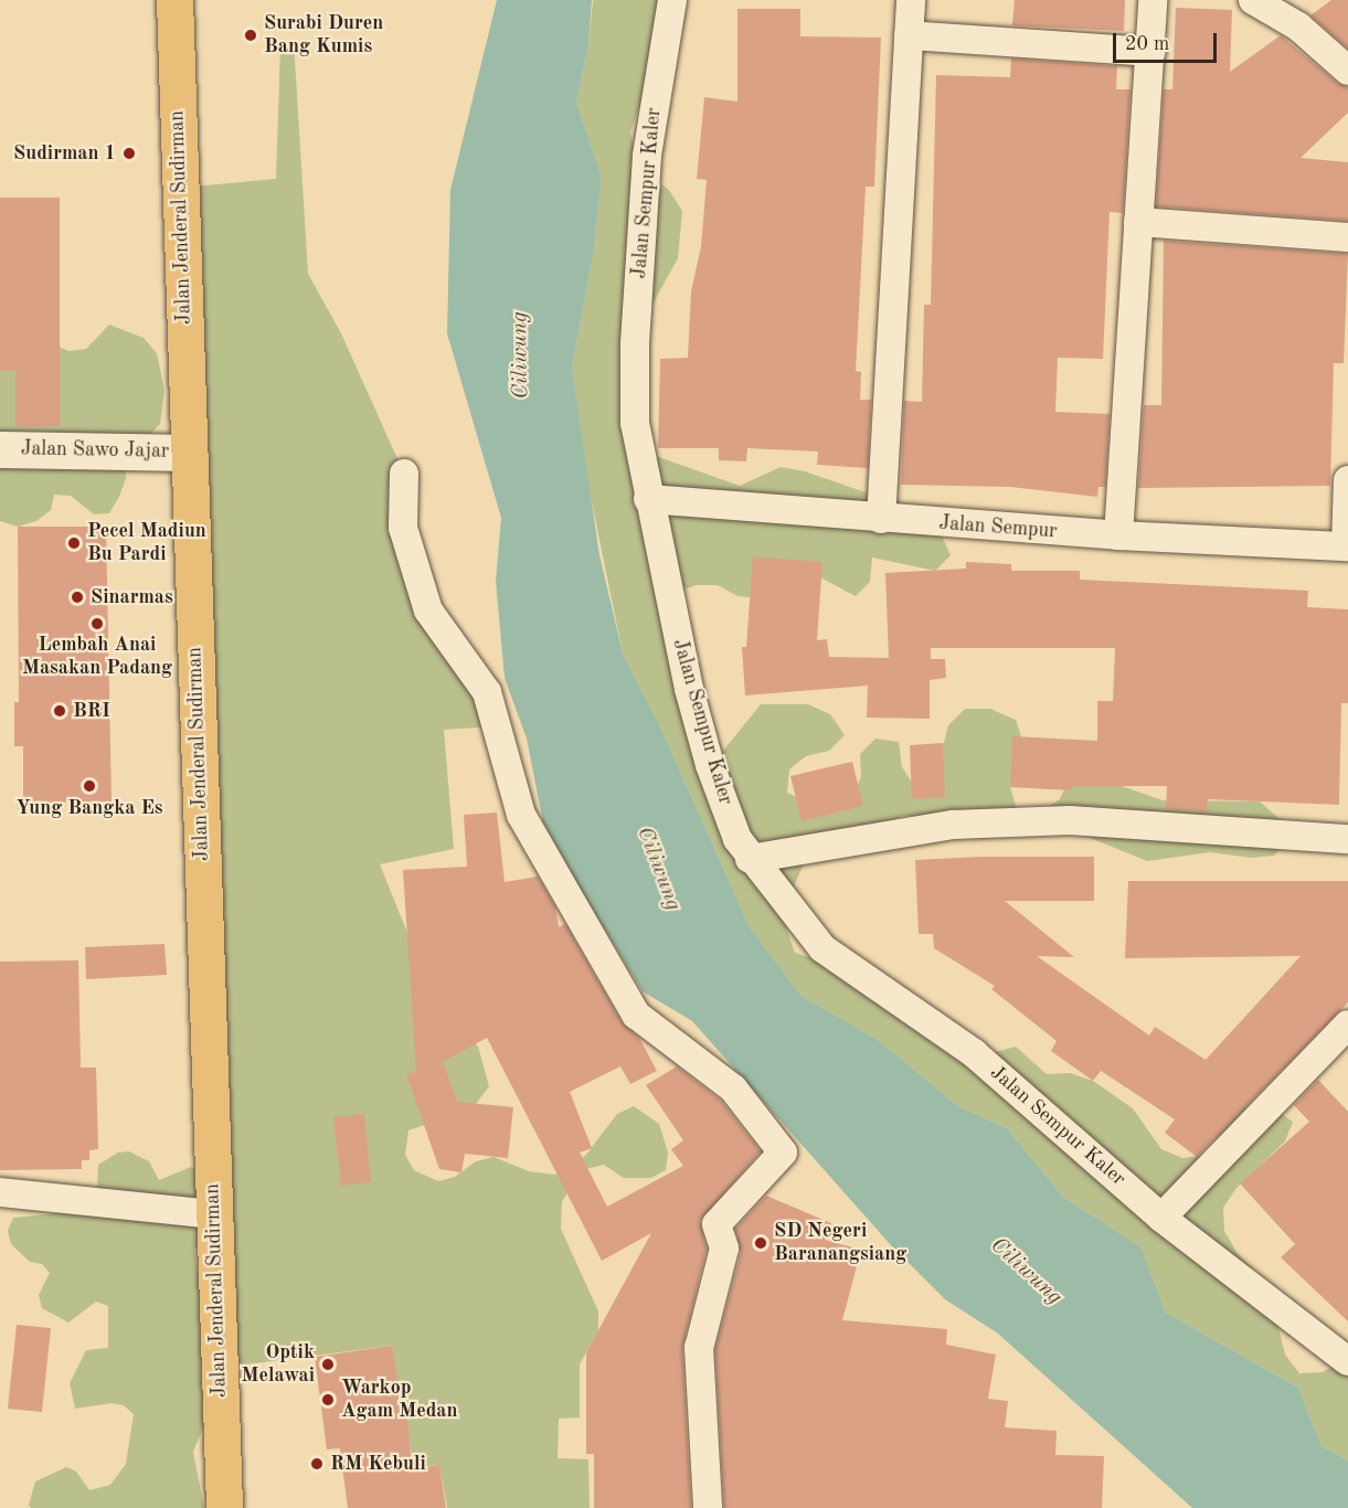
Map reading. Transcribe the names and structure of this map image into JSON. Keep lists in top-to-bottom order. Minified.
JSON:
{"streets":{"main road":["Jalan Jenderal Sudirman"],"street":["Jalan Sempur Kaler","Jalan Sawo Jajar","Jalan Sempur"]},"crossings":[["Jalan Sempur Kaler","Jalan Sempur"],["Jalan Jenderal Sudirman","Jalan Sawo Jajar"]],"water":["Ciliwung"],"places":["Surabi Duren Bang Kumis","Sudirman 1","Pecel Madiun Bu Pardi","Sinarmas","Lembah Anai Masakan Padang","BRI","Yung Bangka Es","SD Negeri Baranangsiang","Optik Melawai","Warkop Agam Medan","RM Kebuli"],"scale_bar":"20 m"}
